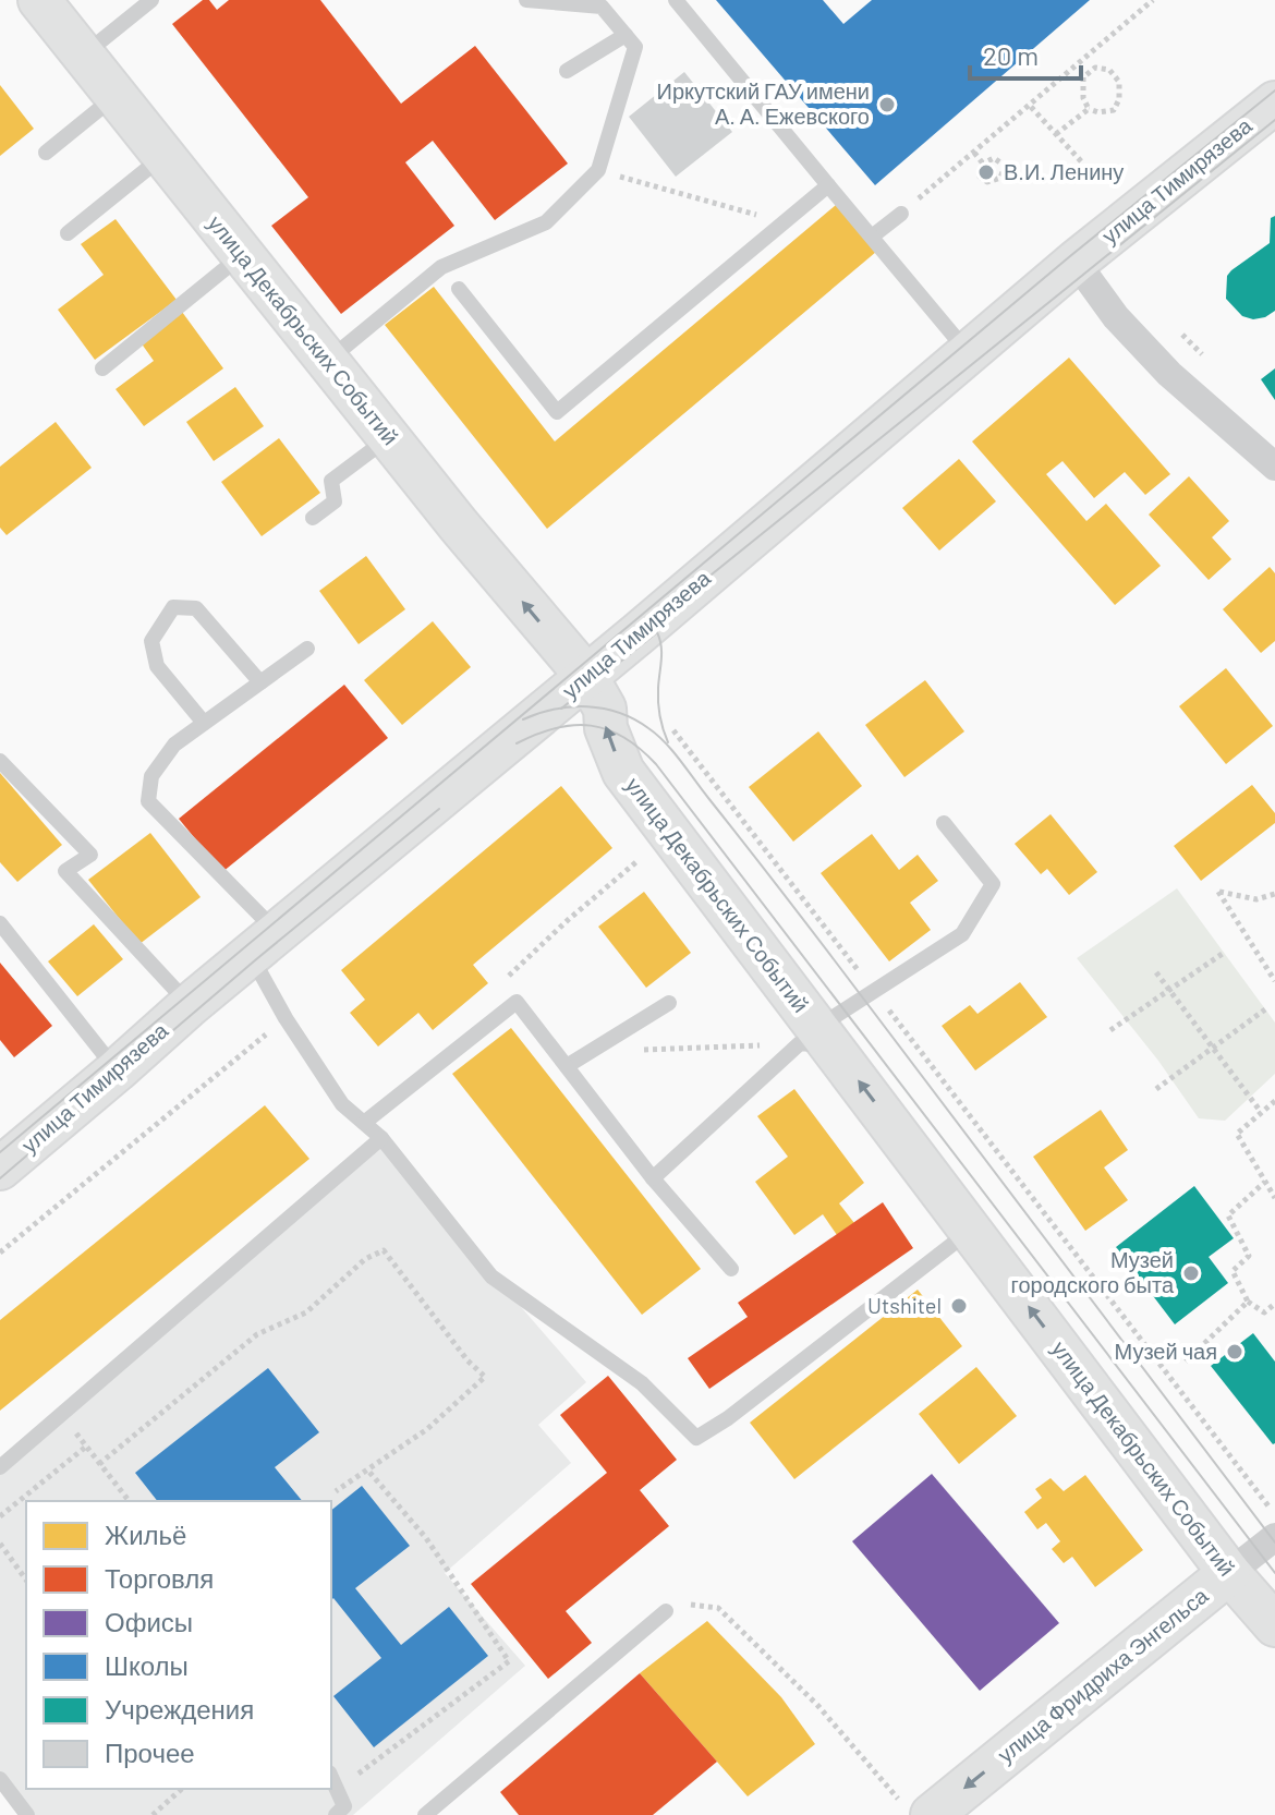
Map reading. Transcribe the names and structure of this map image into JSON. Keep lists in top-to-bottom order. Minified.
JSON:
{"streets":{"main road":["улица Тимирязева","улица Декабрьских Событий","улица Фридриха Энгельса"]},"crossings":[["улица Тимирязева","улица Декабрьских Событий"],["улица Декабрьских Событий","улица Фридриха Энгельса"]],"one_way":["улица Декабрьских Событий","улица Фридриха Энгельса"],"places":["Иркутский ГАУ имени А. А. Ежевского","В.И. Ленину","Музей городского быта","Utshitel","Музей чая"],"legend":["Жильё","Торговля","Офисы","Школы","Учреждения","Прочее"],"scale_bar":"20 m"}
